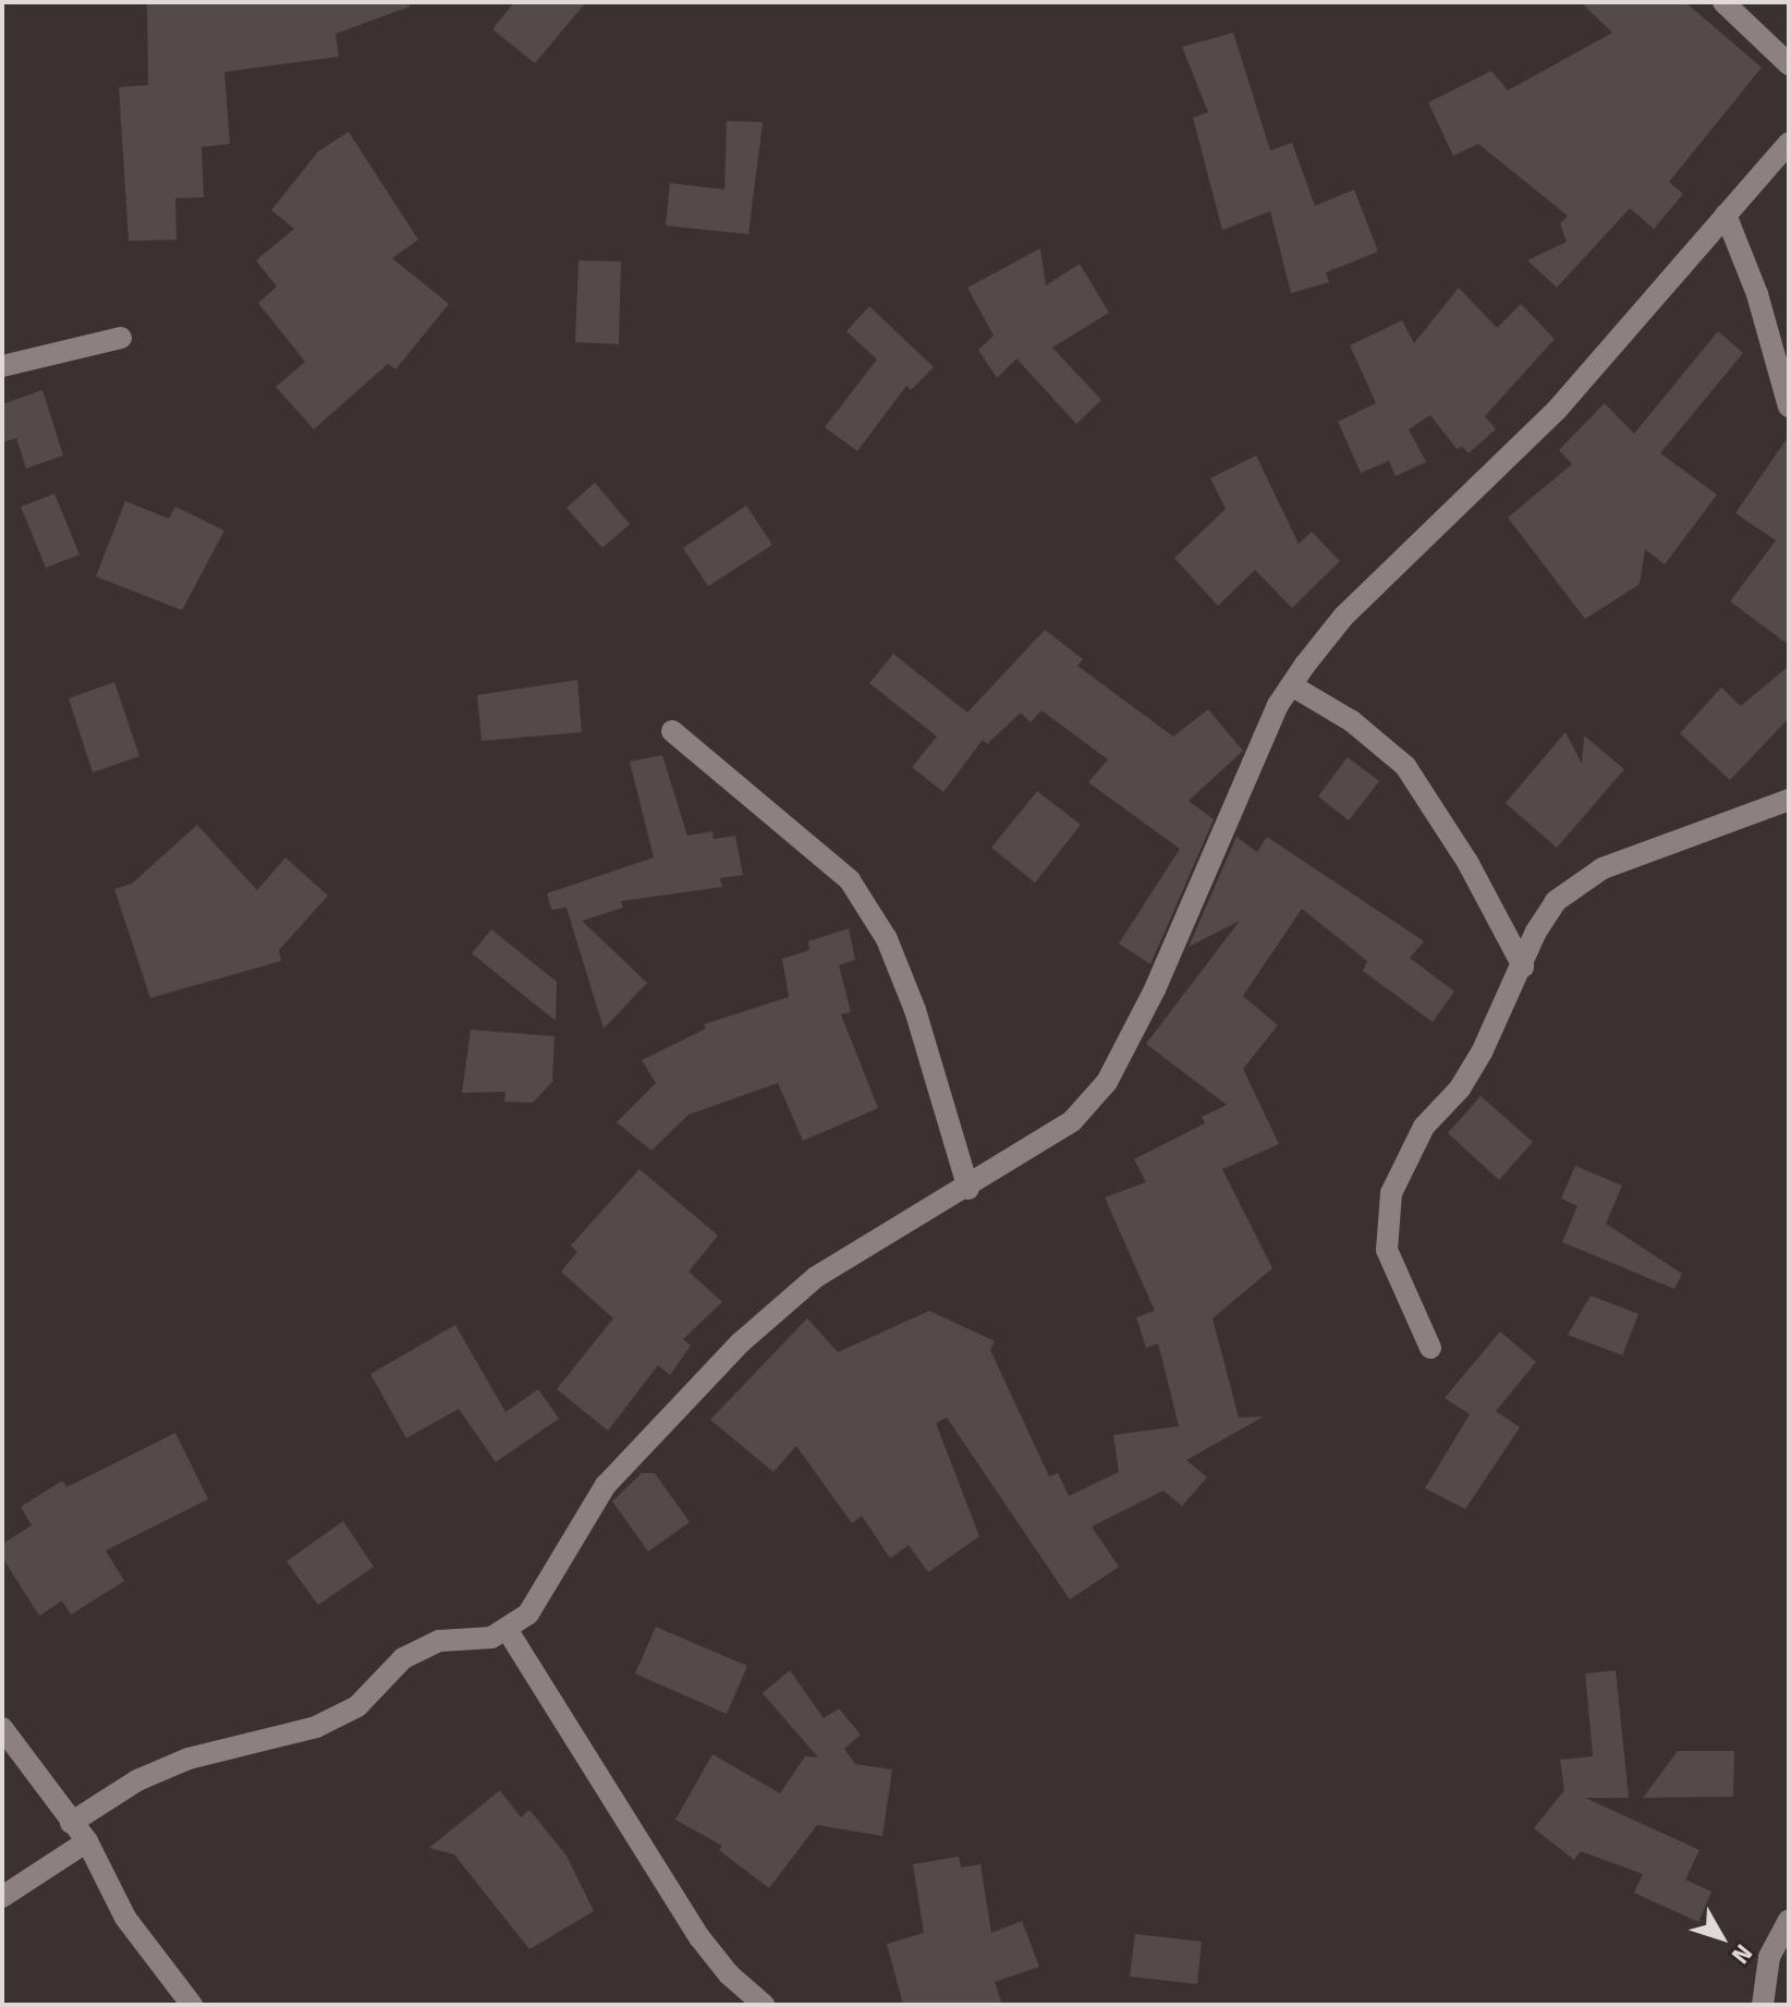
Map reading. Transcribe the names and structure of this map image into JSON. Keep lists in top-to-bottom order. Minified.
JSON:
{"north":"bottom right"}
